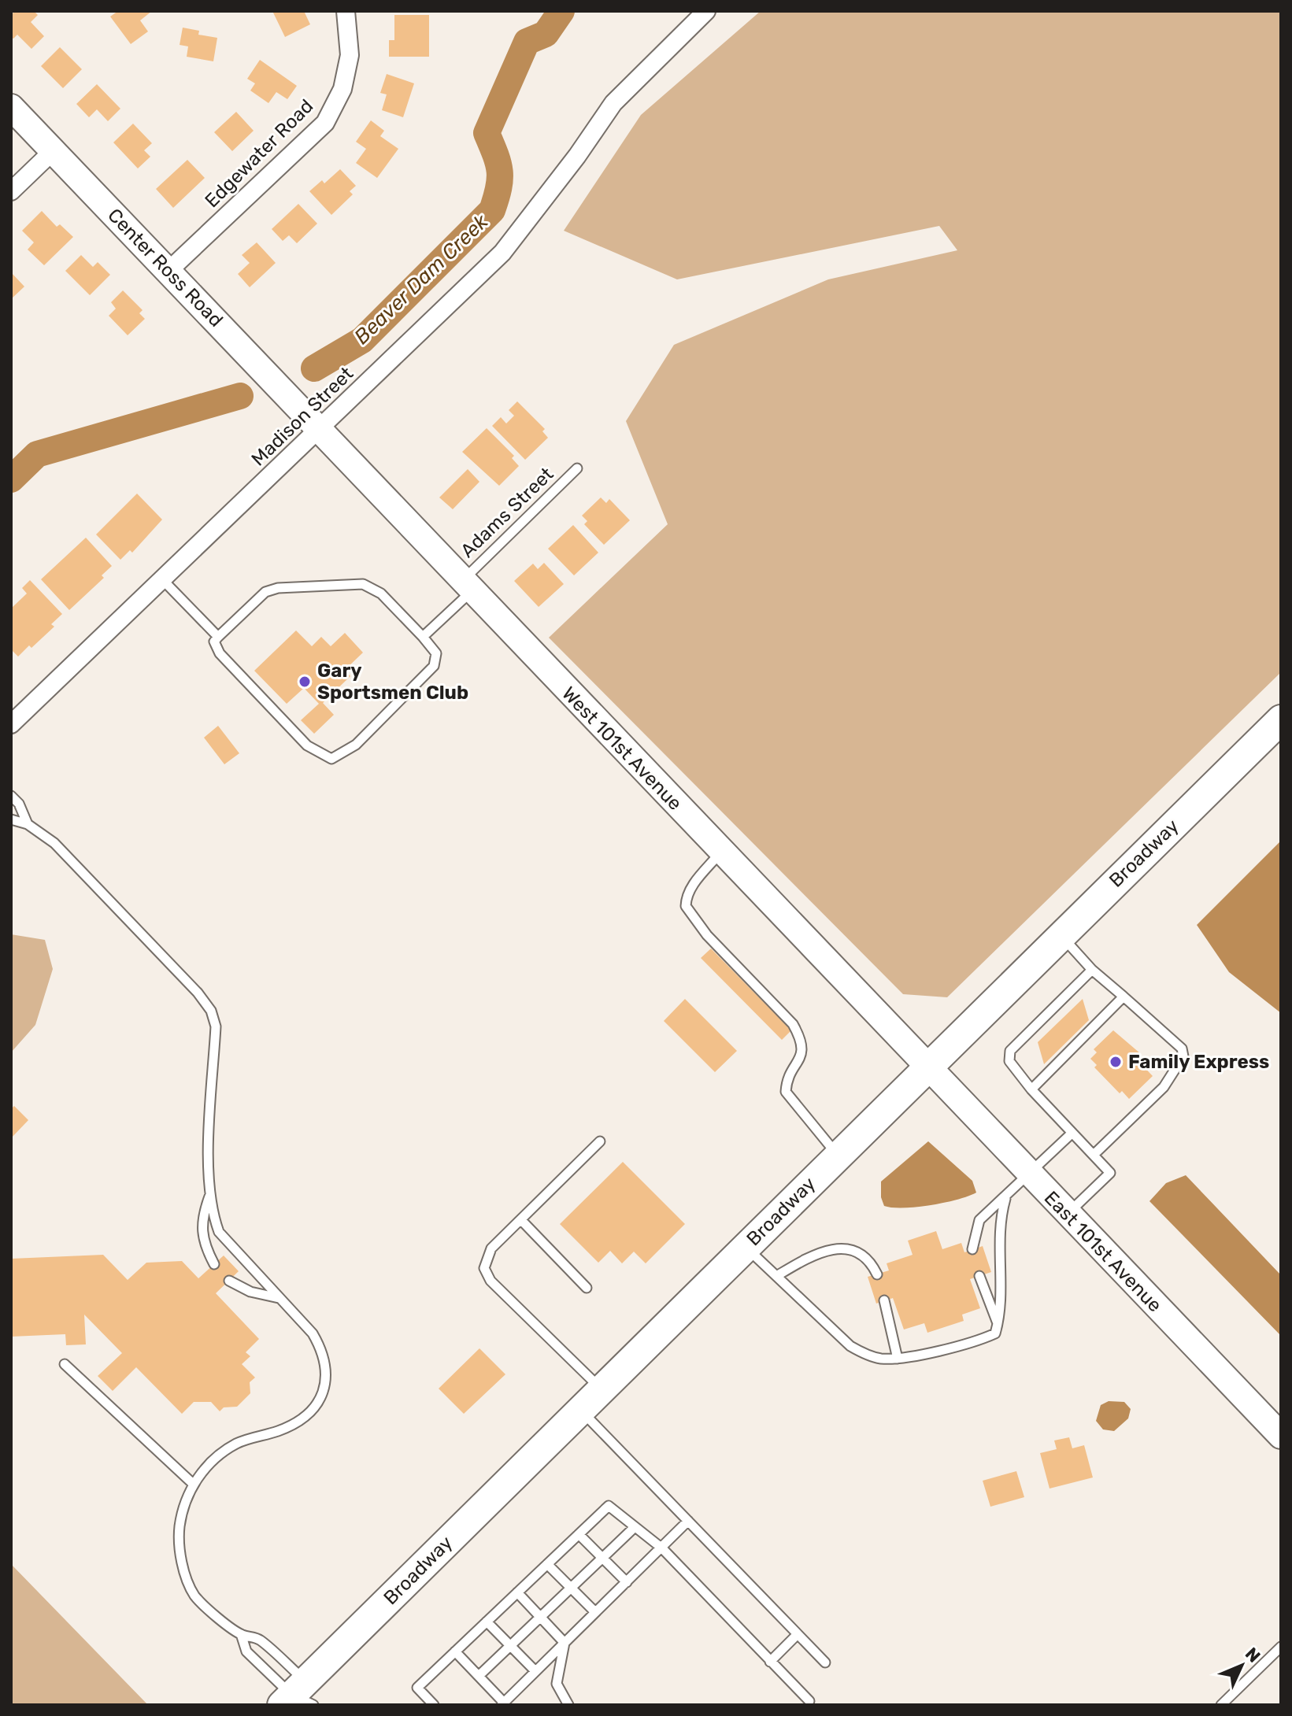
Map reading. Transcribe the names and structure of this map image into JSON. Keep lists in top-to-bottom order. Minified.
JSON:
{"streets":{"main road":["Broadway"],"street":["Edgewater Road","Center Ross Road","Madison Street","West 101st Avenue","East 101st Avenue"],"lane":["Adams Street"]},"crossings":[["Edgewater Road","Center Ross Road"],["Center Ross Road","Madison Street"],["Center Ross Road","West 101st Avenue"],["Madison Street","West 101st Avenue"],["Adams Street","West 101st Avenue"],["West 101st Avenue","Broadway"],["West 101st Avenue","East 101st Avenue"],["Broadway","East 101st Avenue"]],"water":["Beaver Dam Creek"],"places":["Gary Sportsmen Club","Family Express"],"north":"top right"}
